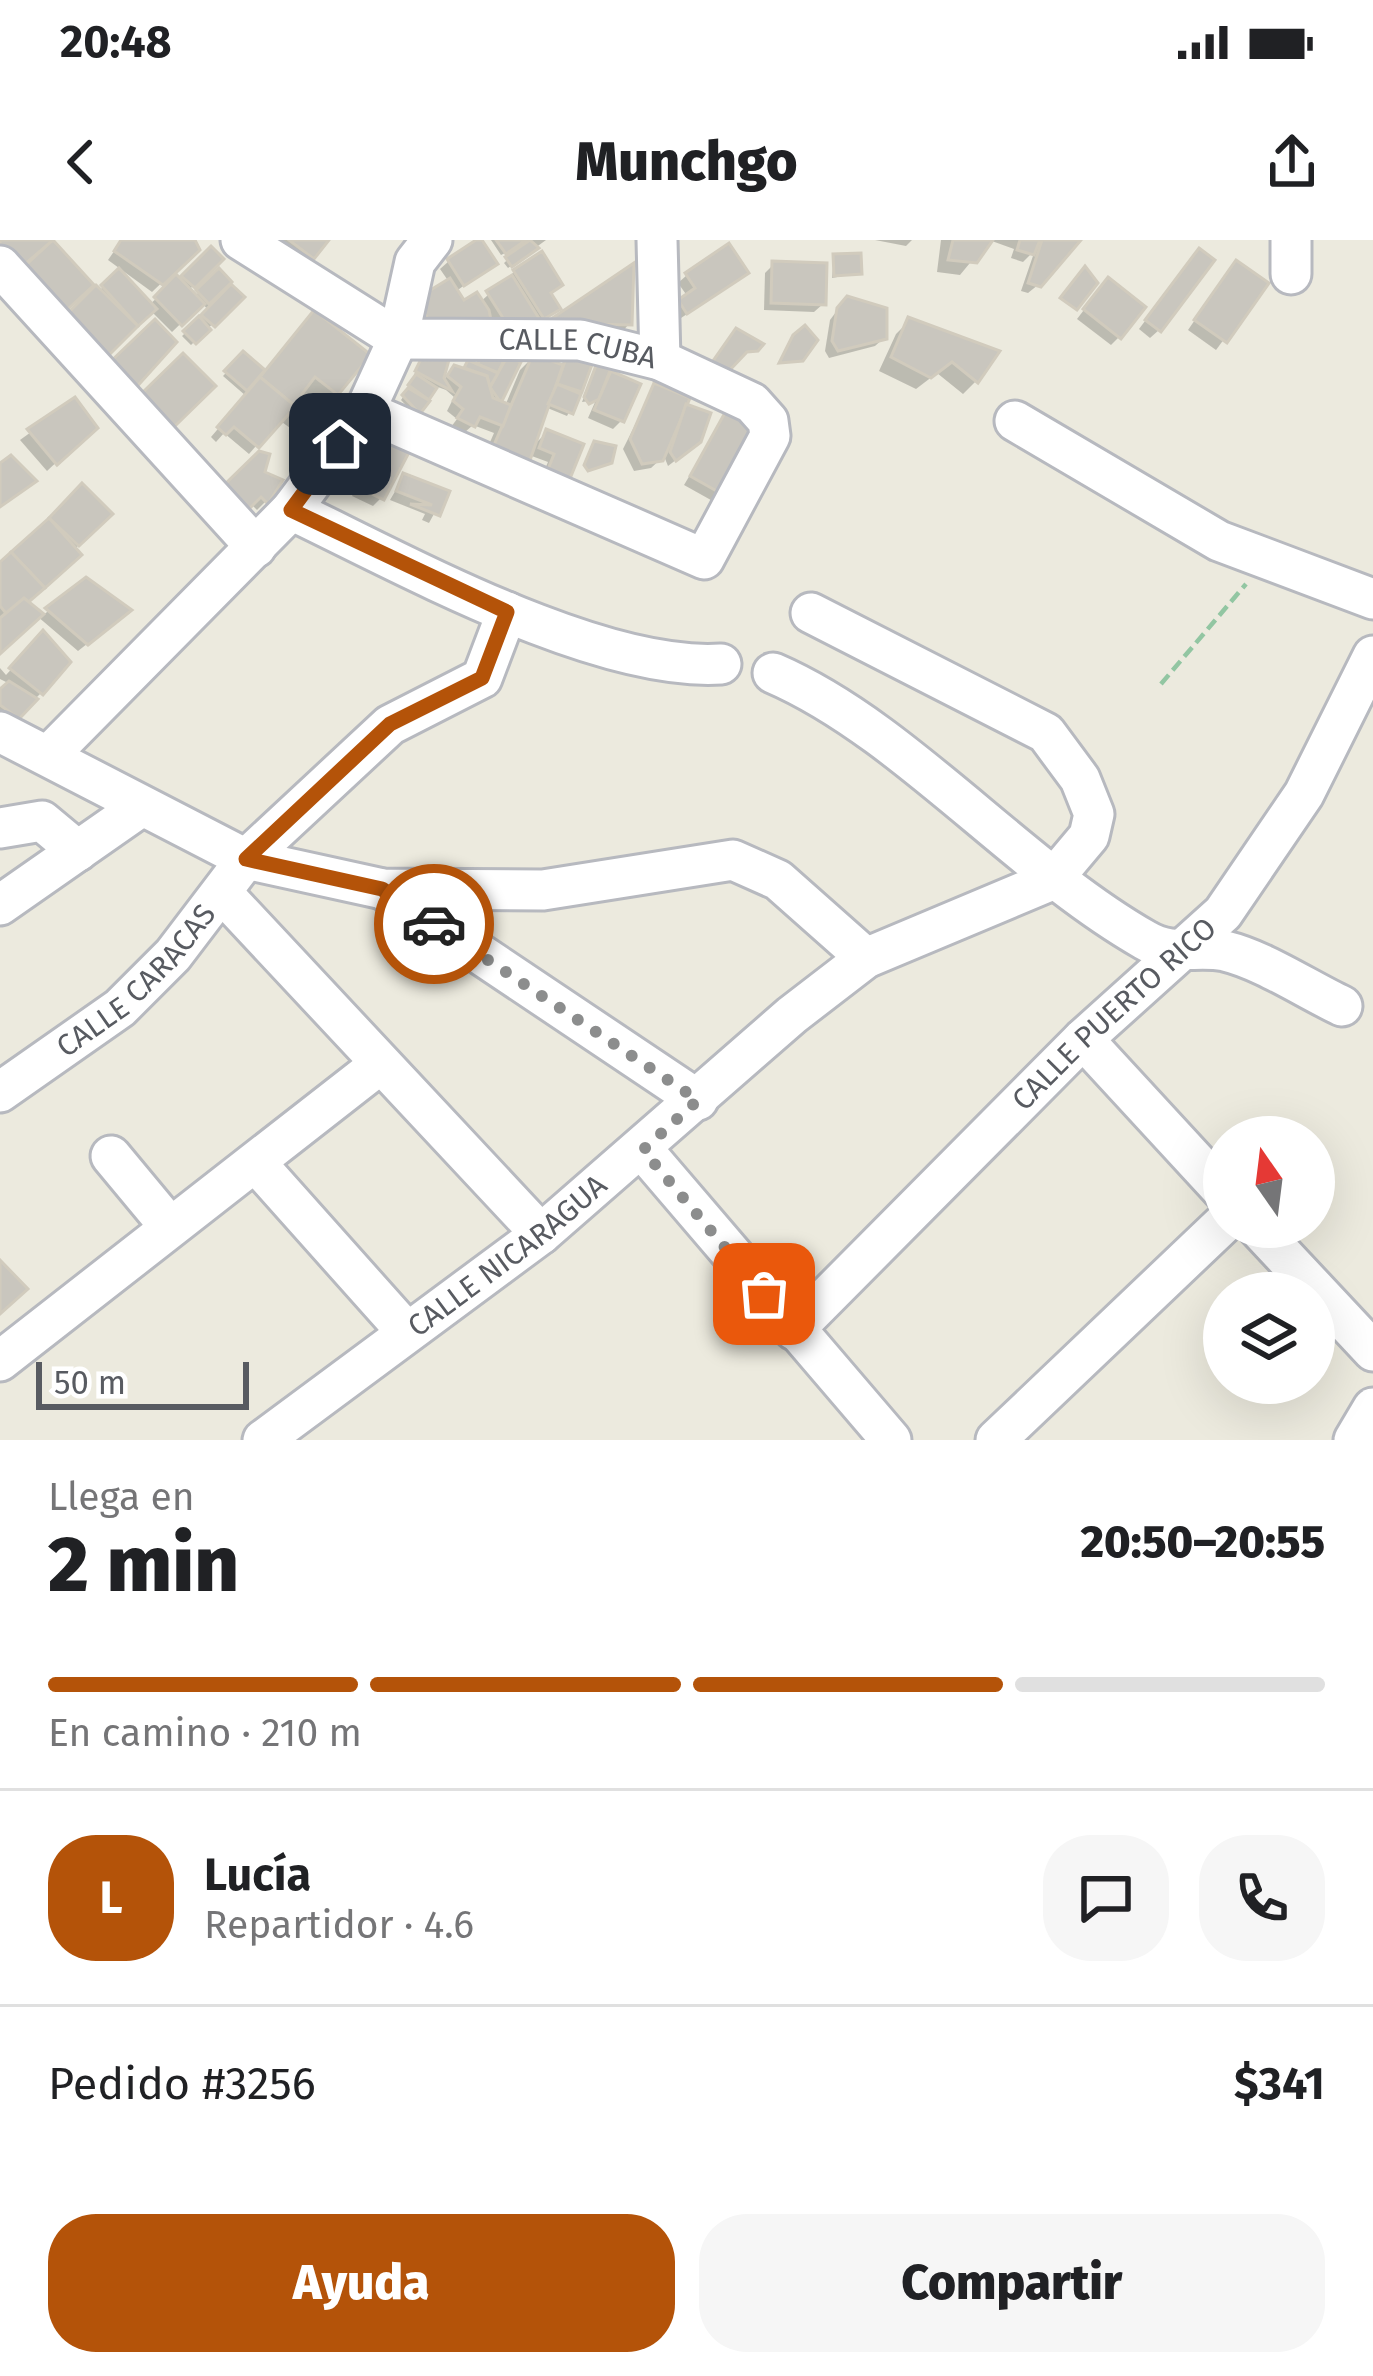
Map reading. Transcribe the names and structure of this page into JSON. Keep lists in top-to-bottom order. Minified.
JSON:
{"streets":{"street":["CALLE CUBA","CALLE CARACAS","CALLE PUERTO RICO","CALLE NICARAGUA"]},"scale_bar":"50 m","north":"top","page":{"status":"20:48","header":"Munchgo","scale":"50 m","heading":["2 min","Llega en","20:50–20:55"],"panel":["Lucía","Repartidor · 4.6","Pedido #3256","$341"],"bar":"En camino · 210 m","round":"L","buttons":["Ayuda","Compartir"]}}
